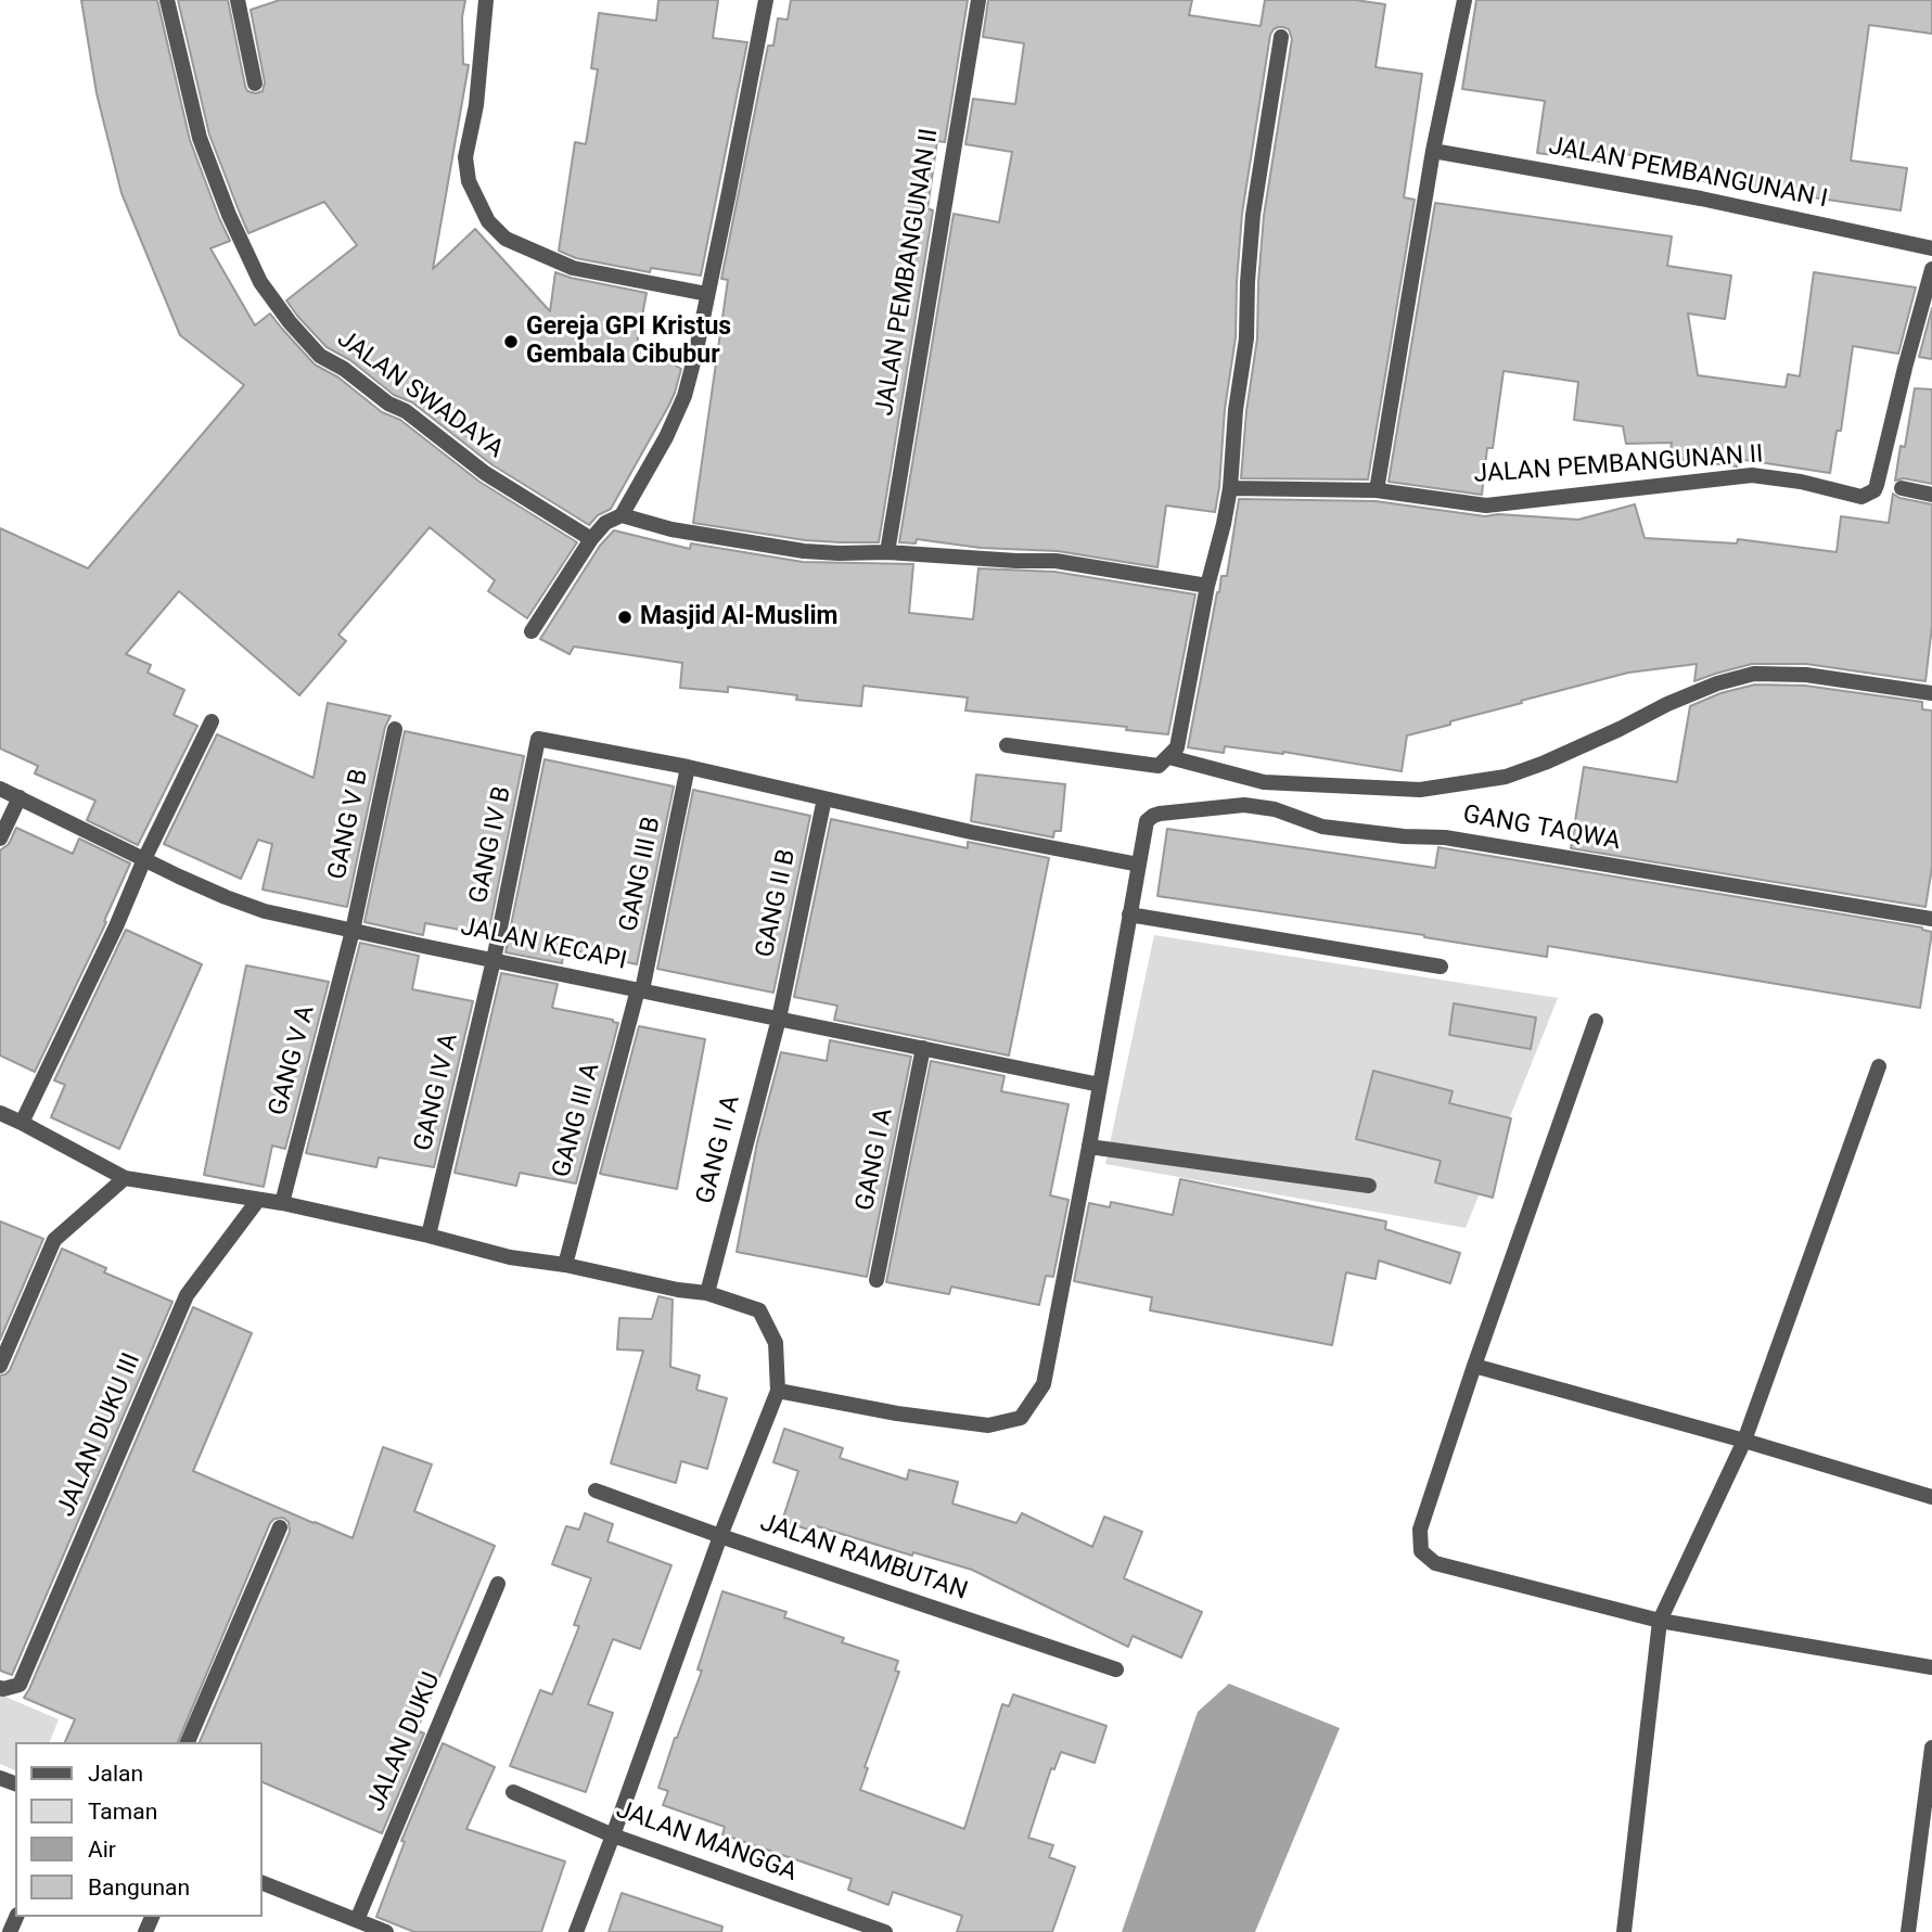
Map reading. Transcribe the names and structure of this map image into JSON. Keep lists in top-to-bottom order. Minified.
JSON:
{"streets":{"street":["JALAN PEMBANGUNAN I","JALAN PEMBANGUNAN II","JALAN SWADAYA","GANG V B","GANG TAQWA","GANG IV B","GANG III B","GANG II B","JALAN KECAPI","GANG V A","GANG IV A","GANG III A","GANG II A","GANG I A","JALAN DUKU III","JALAN RAMBUTAN","JALAN DUKU","JALAN MANGGA"]},"crossings":[["GANG V B","JALAN KECAPI"],["GANG V B","GANG V A"],["GANG IV B","GANG III B"],["GANG IV B","JALAN KECAPI"],["GANG IV B","GANG IV A"],["GANG III B","JALAN KECAPI"],["GANG III B","GANG III A"],["GANG II B","JALAN KECAPI"],["GANG II B","GANG II A"],["JALAN KECAPI","GANG V A"],["JALAN KECAPI","GANG IV A"],["JALAN KECAPI","GANG III A"],["JALAN KECAPI","GANG II A"],["JALAN KECAPI","GANG I A"]],"places":["Gereja GPI Kristus Gembala Cibubur","Masjid Al-Muslim"],"legend":["Jalan","Taman","Air","Bangunan"]}
